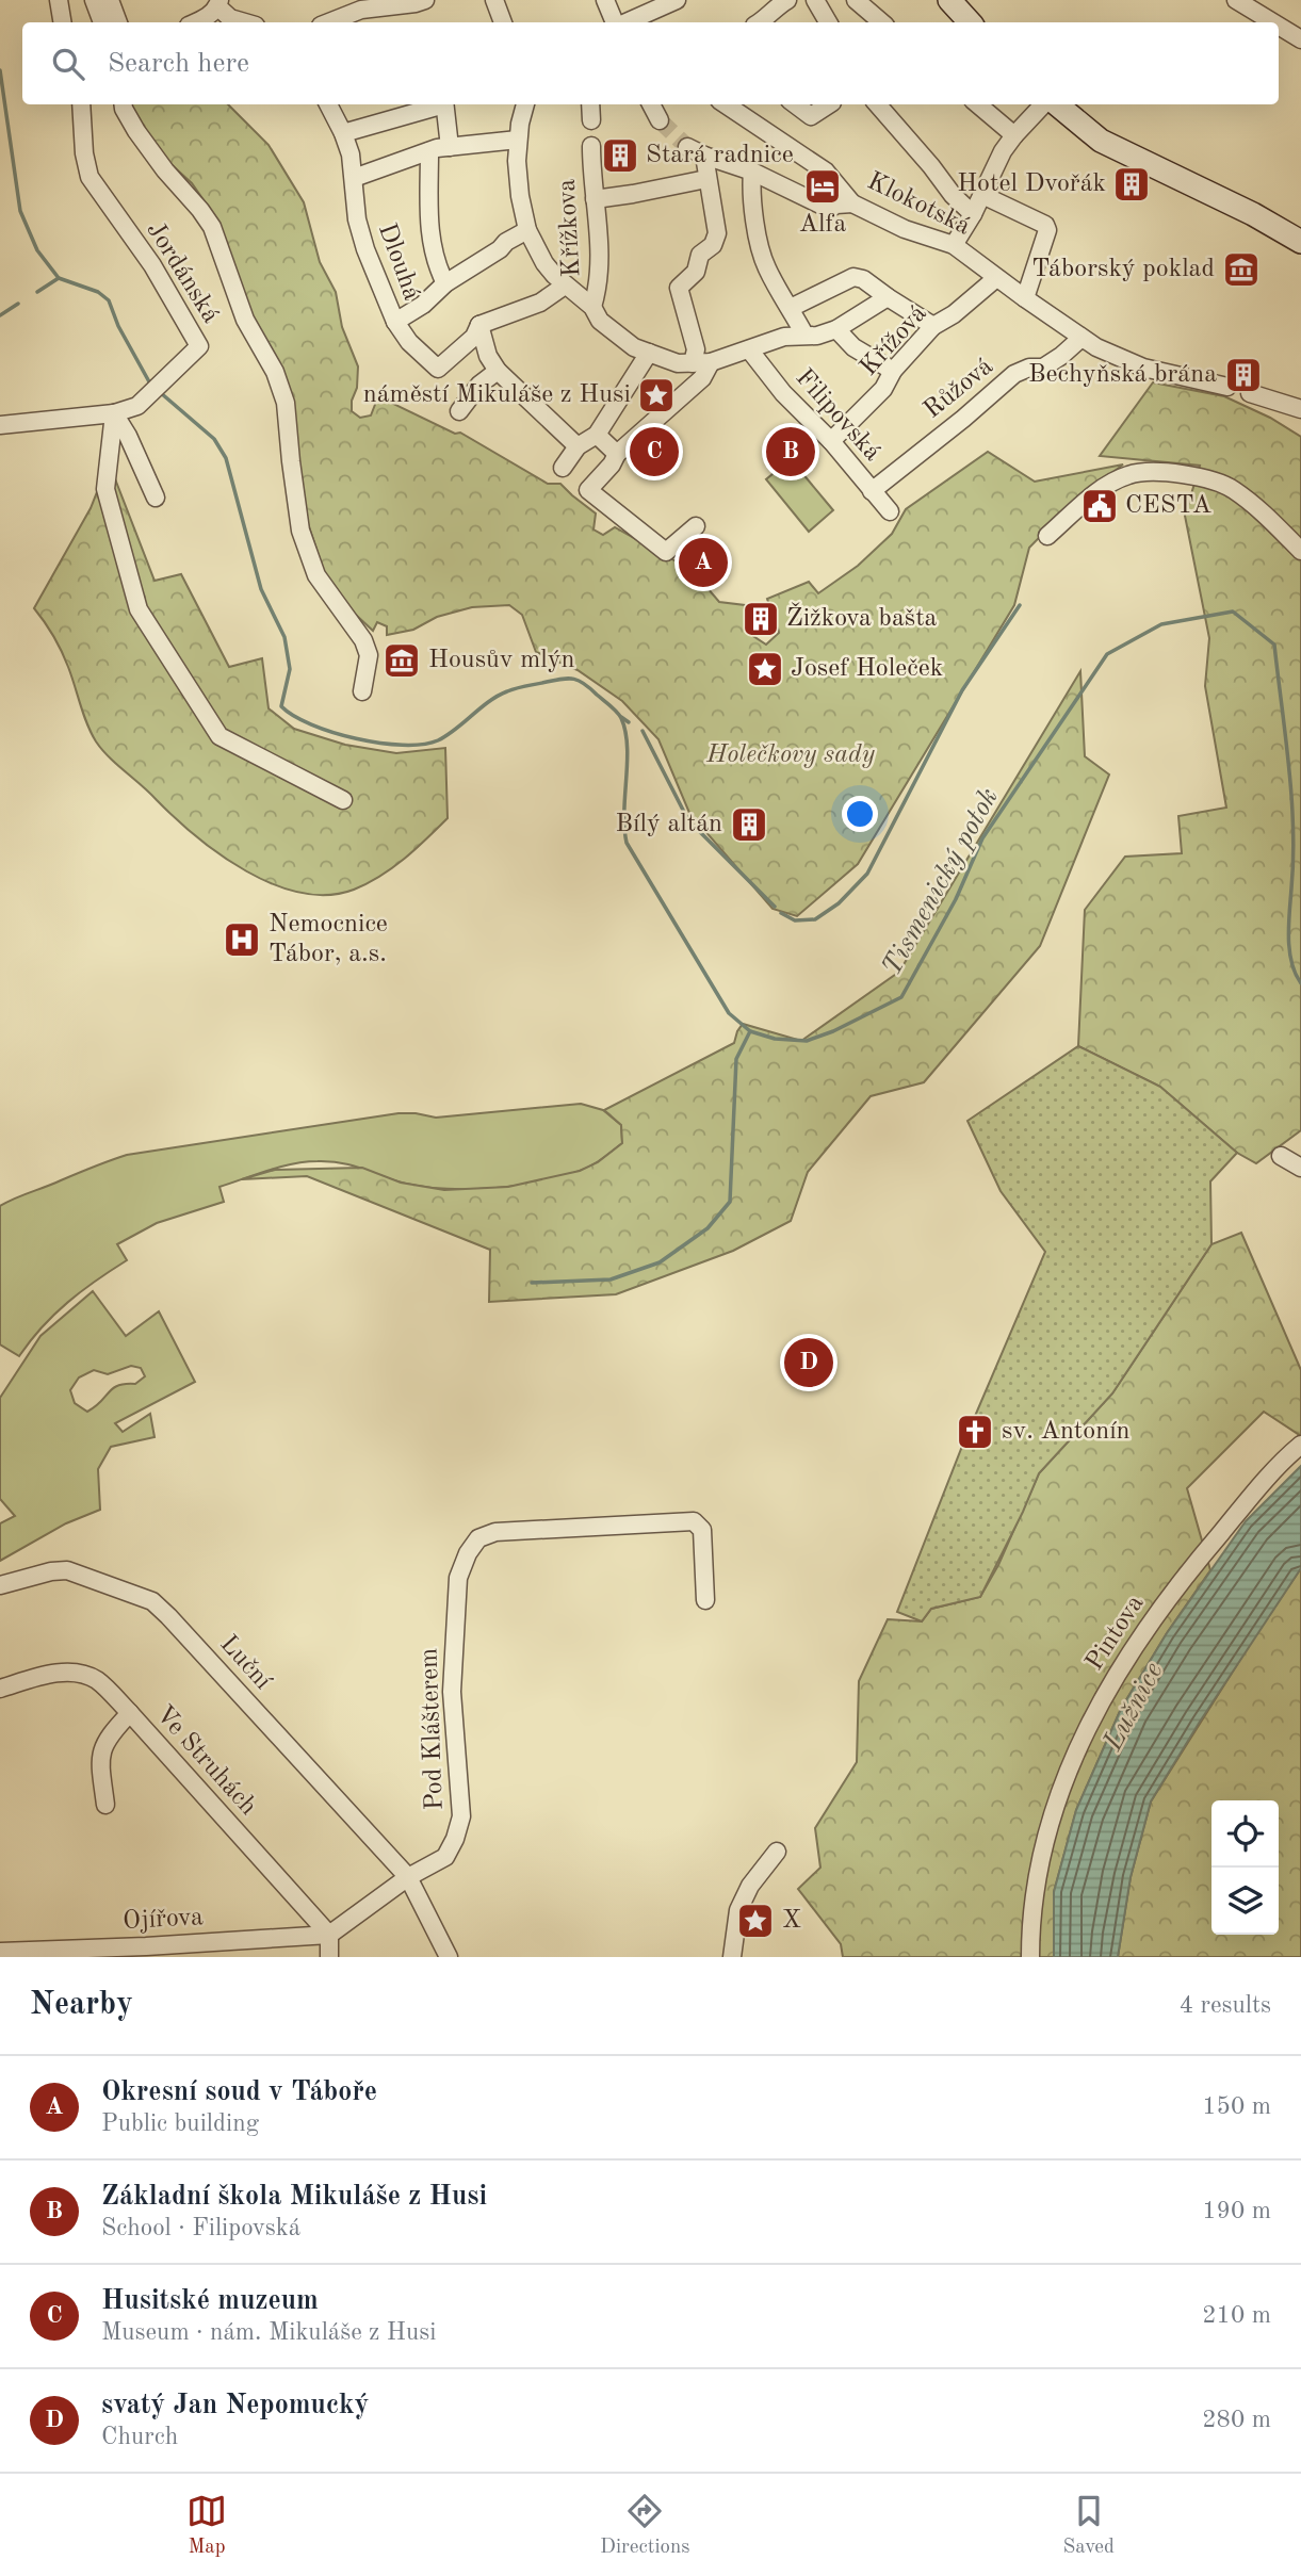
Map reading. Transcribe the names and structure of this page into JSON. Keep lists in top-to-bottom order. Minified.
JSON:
{"streets":{"street":["Klokotská","Křížkova","Dlouhá","Jordánská","Křížová","Růžová","Filipovská","Pintova","Luční","Pod Klášterem","Ve Struhách","Ojířova"]},"crossings":[["Klokotská","Křížová"],["Klokotská","Růžová"],["Křížová","Filipovská"],["Růžová","Filipovská"],["Luční","Pod Klášterem"],["Pod Klášterem","Ve Struhách"],["Pod Klášterem","Ojířova"],["Ve Struhách","Ojířova"]],"water":["Tismenický potok","Lužnice"],"parks":["Holečkovy sady"],"places":{"building":["Stará radnice","Hotel Dvořák","Bechyňská brána","Žižkova bašta","Bílý altán"],"hotel":["Alfa"],"museum":["Táborský poklad","Housův mlýn"],"place":["náměstí Mikuláše z Husi","Josef Holeček","X"],"public building":["CESTA"],"hospital":["Nemocnice Tábor, a.s."],"church":["sv. Antonín"]},"page":{"search":"Search here","pins":["B","C","A","D"],"heading":["Nearby","4 results"],"list":[{"mark":"A","name":"Okresní soud v Táboře","note":"Public building","value":"150 m"},{"mark":"B","name":"Základní škola Mikuláše z Husi","note":"School · Filipovská","value":"190 m"},{"mark":"C","name":"Husitské muzeum","note":"Museum · nám. Mikuláše z Husi","value":"210 m"},{"mark":"D","name":"svatý Jan Nepomucký","note":"Church","value":"280 m"}],"nav":["Map","Directions","Saved"]}}
